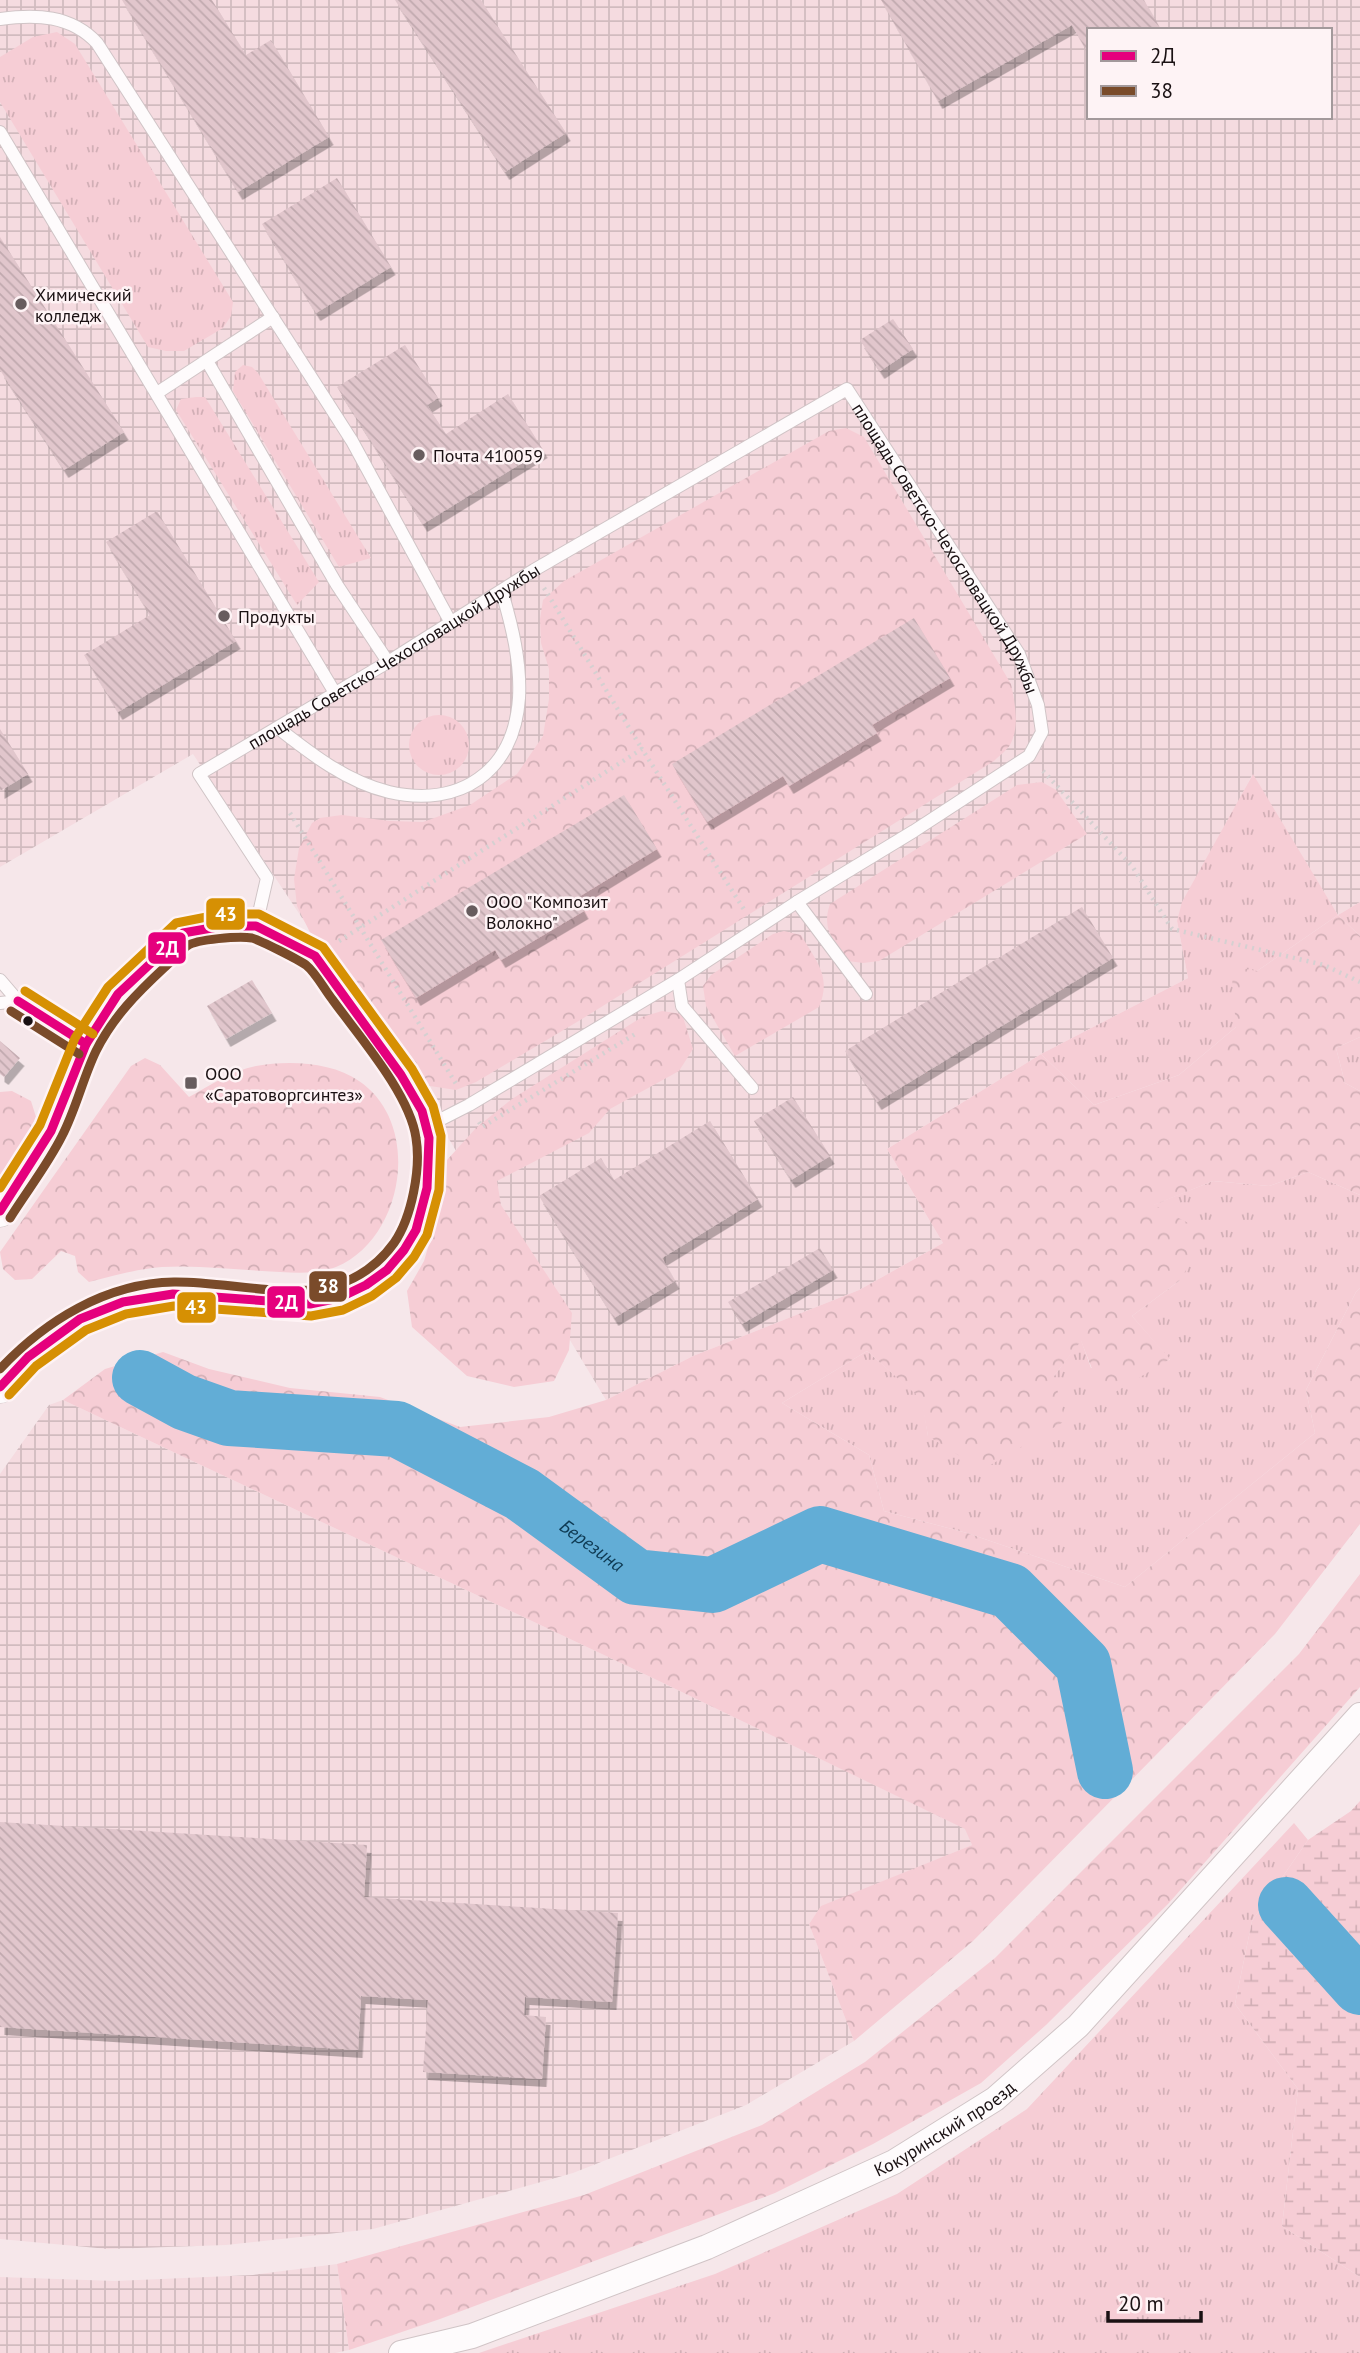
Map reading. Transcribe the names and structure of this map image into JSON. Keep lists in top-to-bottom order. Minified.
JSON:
{"streets":{"street":["Кокуринский проезд"],"lane":["площадь Советско-Чехословацкой Дружбы"]},"water":["Березина"],"places":{"other":["Химический колледж","Почта 410059","Продукты","ООО \"Композит Волокно\""],"transit":["ООО «Саратоворгсинтез»"]},"lines":["transit line 43","transit line 2Д","transit line 38"],"legend":["2Д","38"],"scale_bar":"20 m"}
